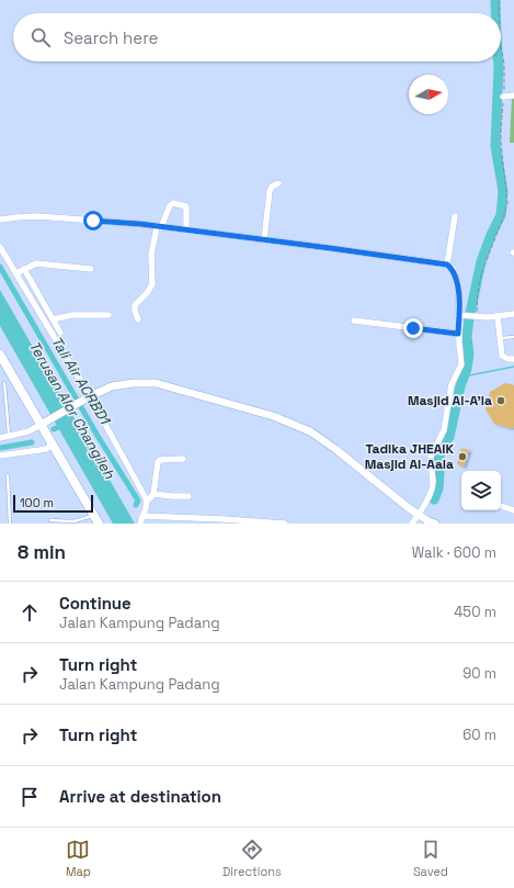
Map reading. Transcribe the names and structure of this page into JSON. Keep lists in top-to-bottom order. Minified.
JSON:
{"water":["Tali Air ACRBD1","Terusan Alor Changileh"],"places":["Masjid Al-A'la","Tadika JHEAIK Masjid Al-Aala"],"scale_bar":"100 m","north":"right","page":{"search":"Search here","scale":"100 m","heading":["8 min","Walk · 600 m"],"list":[["Continue","Jalan Kampung Padang","450 m"],["Turn right","Jalan Kampung Padang","90 m"],["Turn right","60 m"],"Arrive at destination"],"nav":["Map","Directions","Saved"]}}
